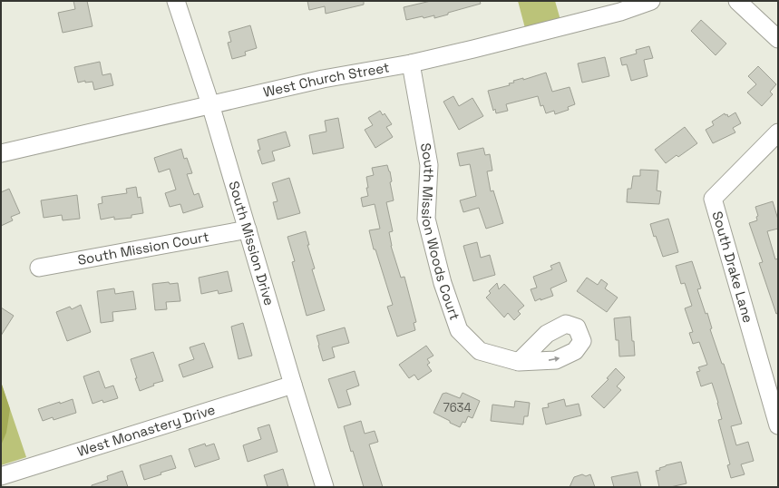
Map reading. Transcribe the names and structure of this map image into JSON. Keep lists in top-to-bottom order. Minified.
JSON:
{"streets":{"street":["West Church Street","South Mission Woods Court","South Mission Drive","South Mission Court","South Drake Lane","West Monastery Drive"]},"crossings":[["West Church Street","South Mission Woods Court"],["West Church Street","South Mission Drive"],["South Mission Drive","South Mission Court"],["South Mission Drive","West Monastery Drive"]],"house_numbers":["7634"]}
